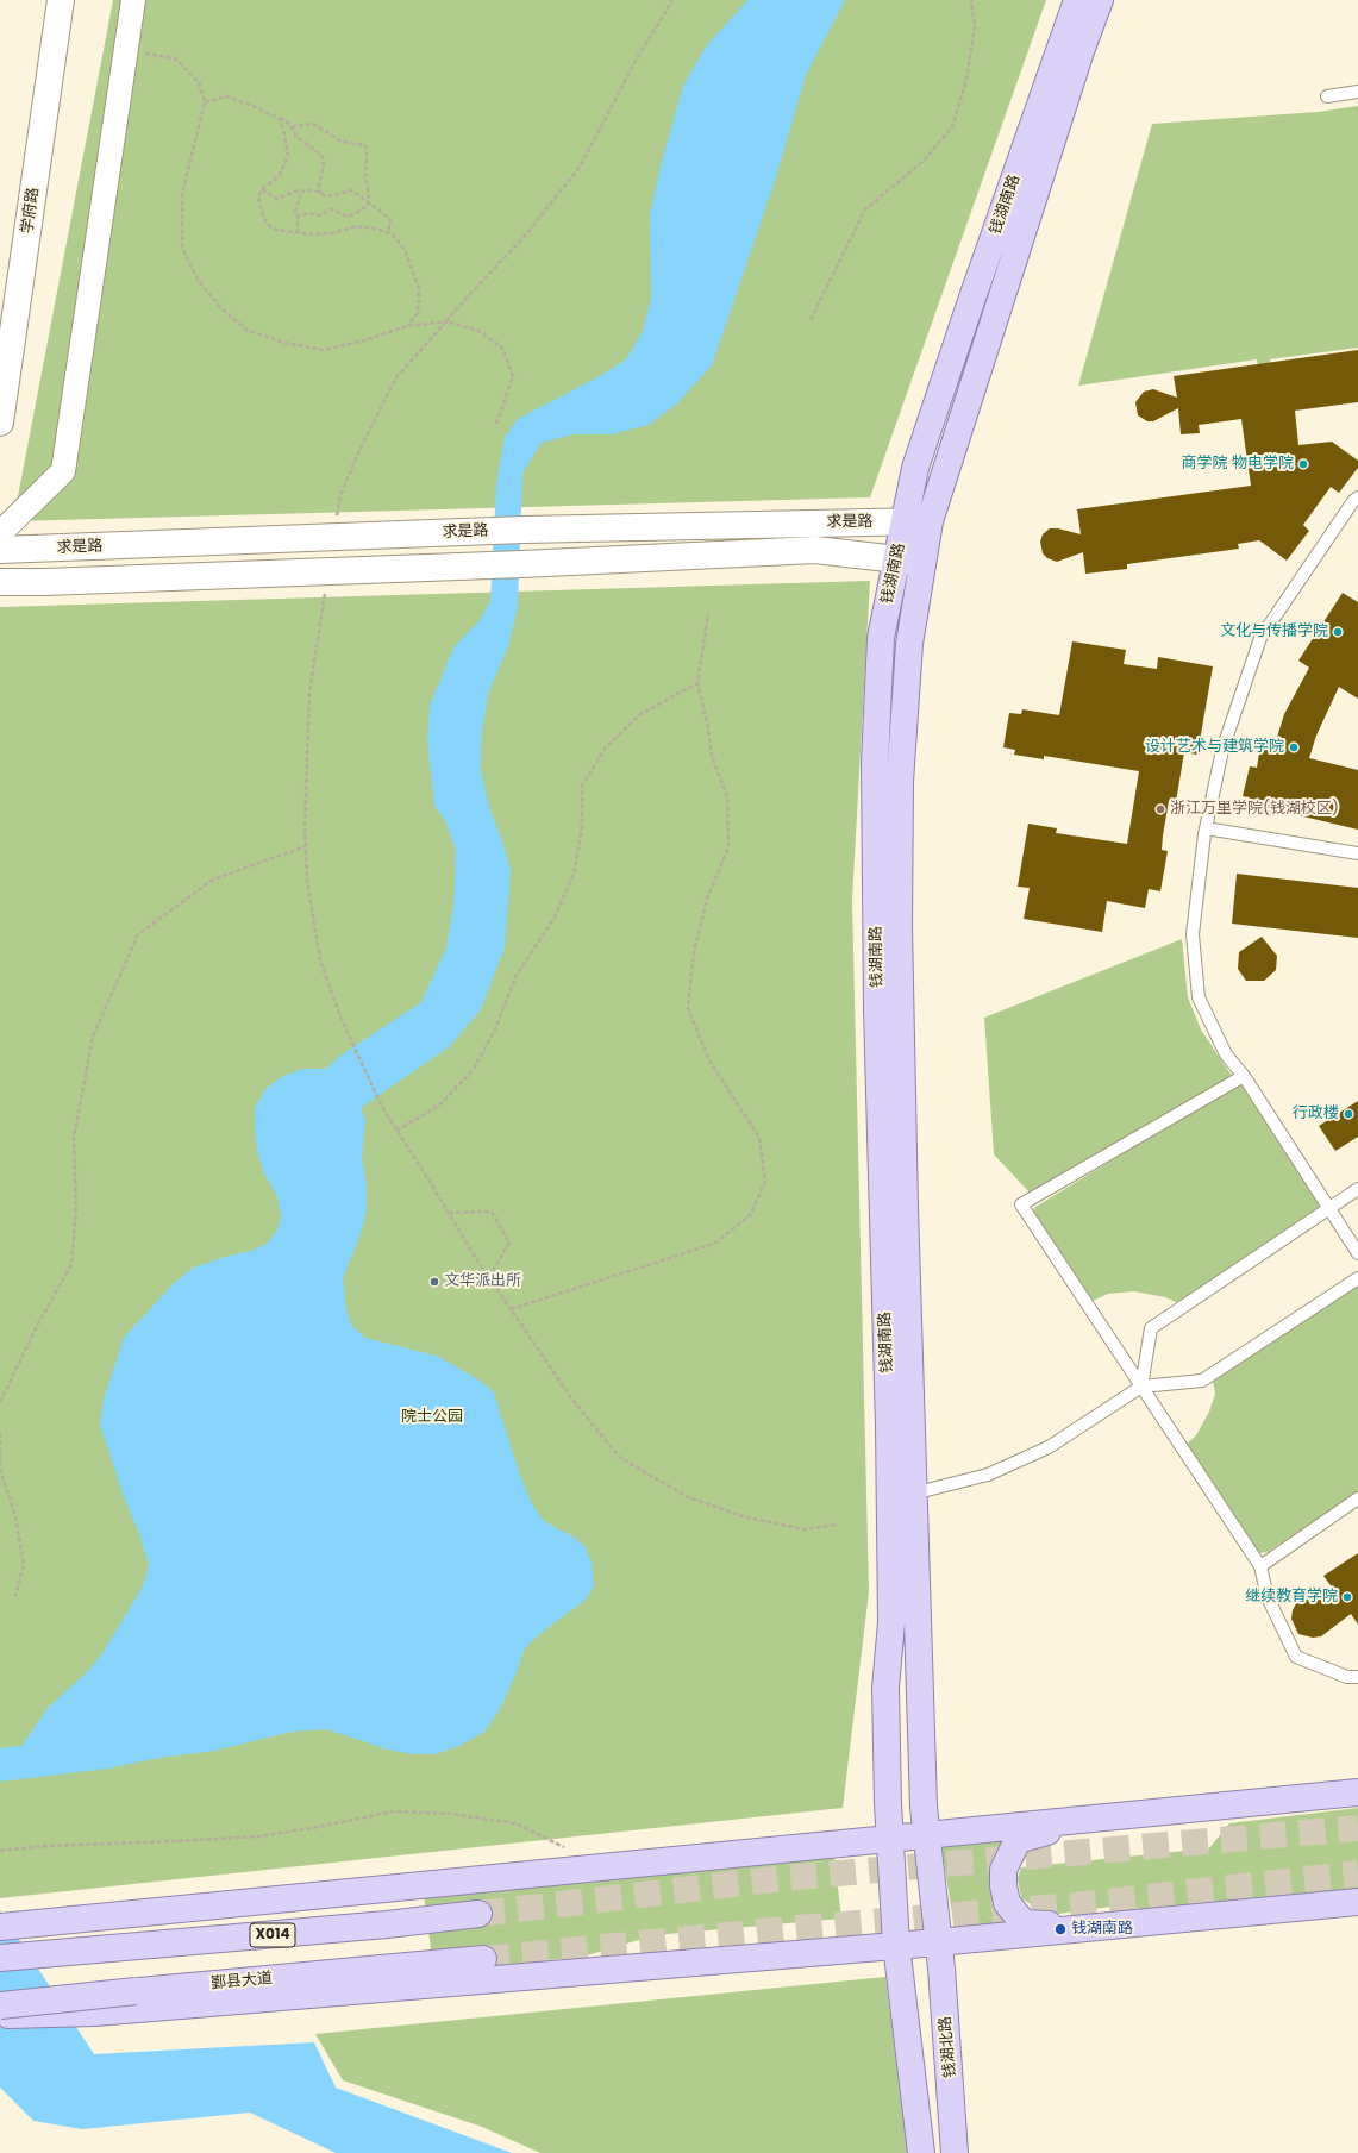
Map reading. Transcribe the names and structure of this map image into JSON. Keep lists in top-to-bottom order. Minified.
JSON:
{"streets":{"main road":["钱湖南路","X014","鄞县大道","钱湖北路"],"street":["学府路","求是路"]},"crossings":[["钱湖南路","求是路"],["钱湖南路","钱湖北路"]],"parks":["院士公园"],"places":["商学院 物电学院","文化与传播学院","设计艺术与建筑学院","浙江万里学院(钱湖校区)","行政楼","文华派出所","继续教育学院","钱湖南路"]}
